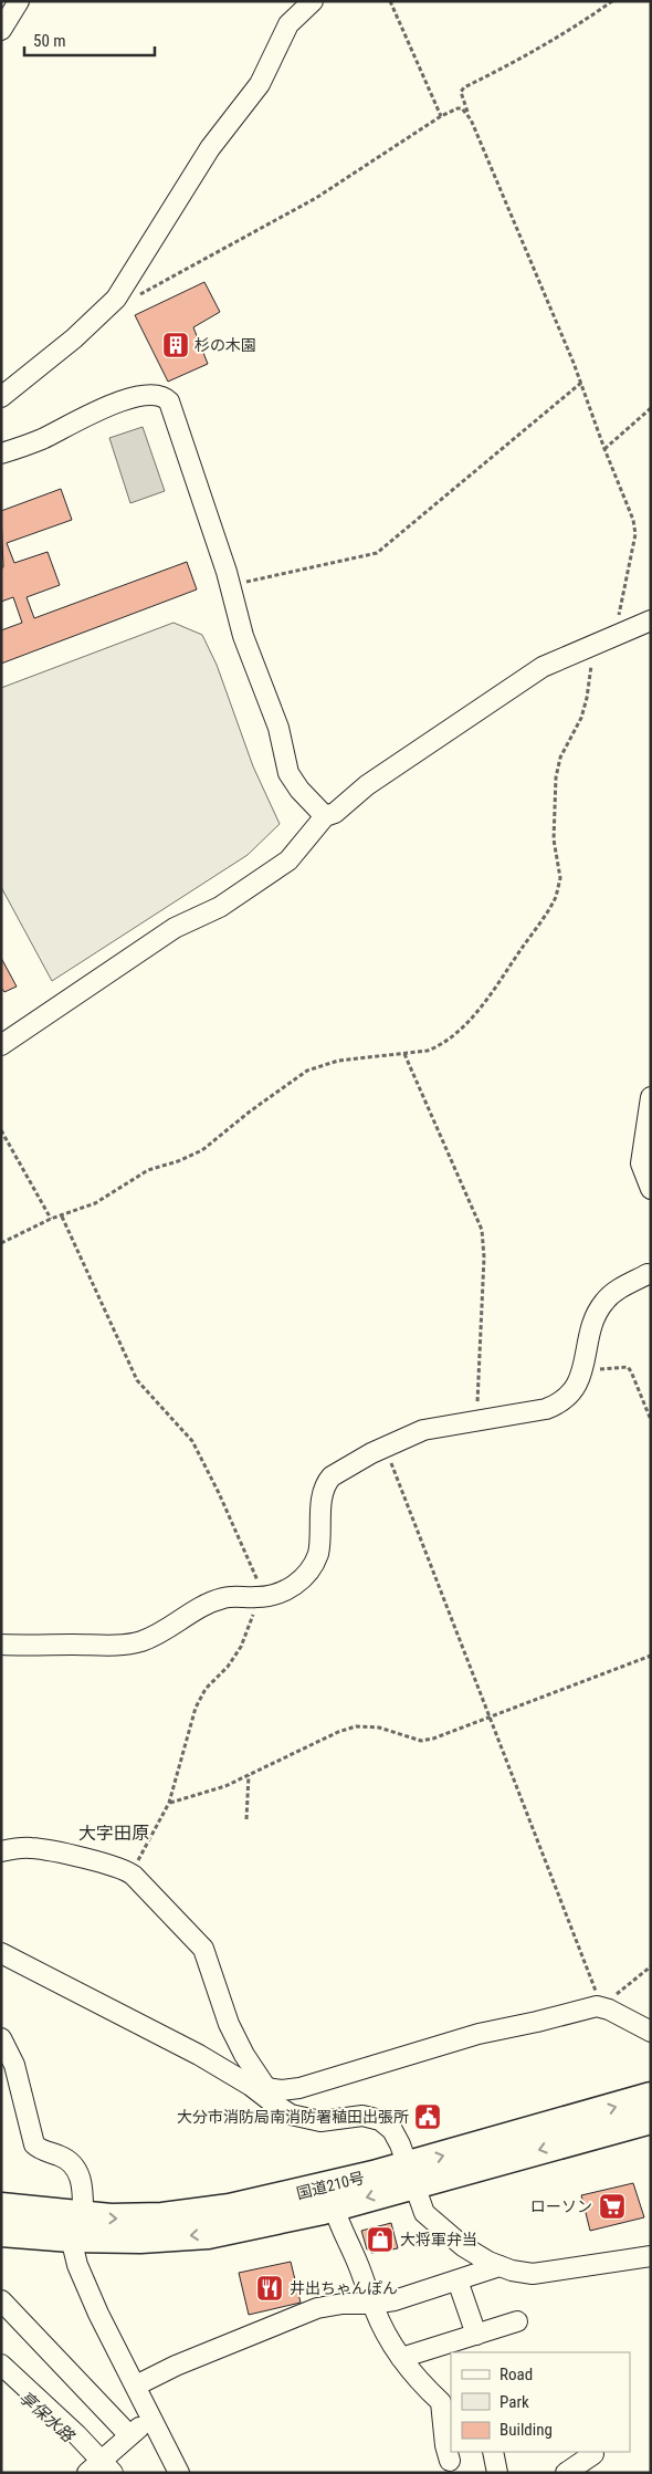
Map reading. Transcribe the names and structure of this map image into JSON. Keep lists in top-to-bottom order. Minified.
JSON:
{"streets":{"highway":["国道210号"]},"districts":["大字田原"],"water":["享保水路"],"places":{"building":["杉の木園"],"public building":["大分市消防局南消防署稙田出張所"],"supermarket":["ローソン"],"shop":["大将軍弁当"],"restaurant":["井出ちゃんぽん"]},"legend":["Road","Park","Building"],"scale_bar":"50 m"}
